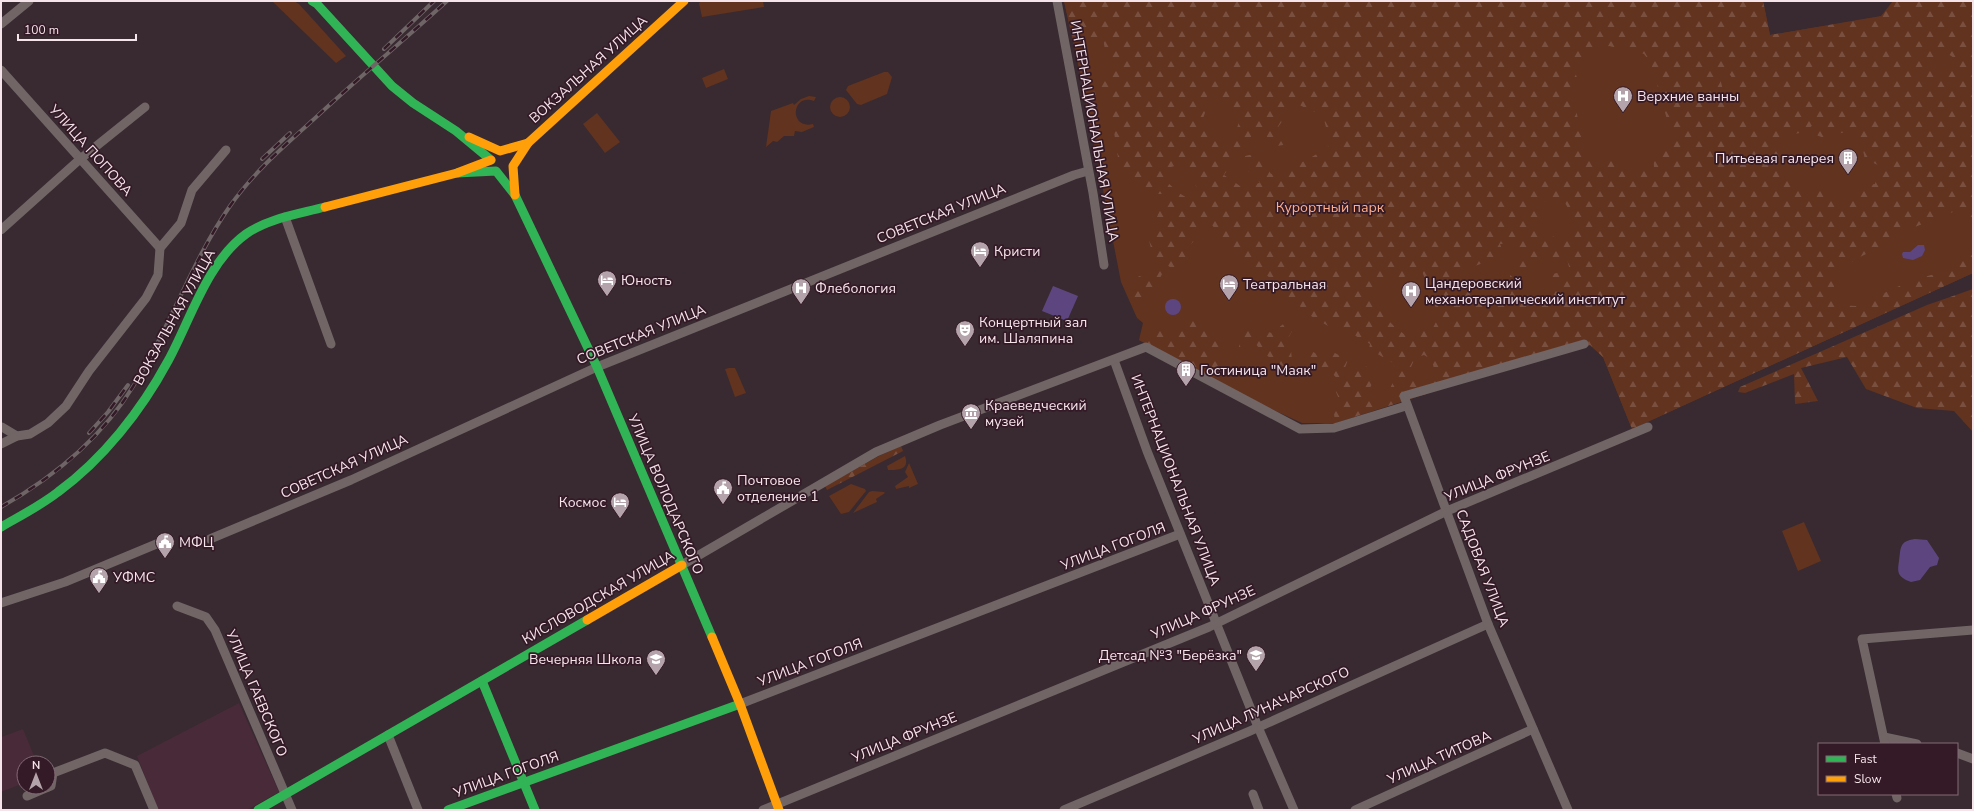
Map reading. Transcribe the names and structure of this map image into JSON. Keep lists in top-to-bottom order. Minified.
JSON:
{"streets":{"street":["ВОКЗАЛЬНАЯ УЛИЦА","ИНТЕРНАЦИОНАЛЬНАЯ УЛИЦА","УЛИЦА ПОПОВА","СОВЕТСКАЯ УЛИЦА","УЛИЦА ФРУНЗЕ","УЛИЦА ВОЛОДАРСКОГО","УЛИЦА ГОГОЛЯ","САДОВАЯ УЛИЦА","КИСЛОВОДСКАЯ УЛИЦА","УЛИЦА ГАЕВСКОГО","УЛИЦА ЛУНАЧАРСКОГО","УЛИЦА ТИТОВА"]},"crossings":[["ИНТЕРНАЦИОНАЛЬНАЯ УЛИЦА","СОВЕТСКАЯ УЛИЦА"],["ИНТЕРНАЦИОНАЛЬНАЯ УЛИЦА","УЛИЦА ФРУНЗЕ"],["ИНТЕРНАЦИОНАЛЬНАЯ УЛИЦА","УЛИЦА ГОГОЛЯ"],["ИНТЕРНАЦИОНАЛЬНАЯ УЛИЦА","КИСЛОВОДСКАЯ УЛИЦА"],["ИНТЕРНАЦИОНАЛЬНАЯ УЛИЦА","УЛИЦА ЛУНАЧАРСКОГО"],["СОВЕТСКАЯ УЛИЦА","УЛИЦА ВОЛОДАРСКОГО"],["УЛИЦА ФРУНЗЕ","УЛИЦА ВОЛОДАРСКОГО"],["УЛИЦА ФРУНЗЕ","САДОВАЯ УЛИЦА"],["УЛИЦА ВОЛОДАРСКОГО","УЛИЦА ГОГОЛЯ"],["УЛИЦА ВОЛОДАРСКОГО","КИСЛОВОДСКАЯ УЛИЦА"],["САДОВАЯ УЛИЦА","КИСЛОВОДСКАЯ УЛИЦА"],["САДОВАЯ УЛИЦА","УЛИЦА ЛУНАЧАРСКОГО"],["САДОВАЯ УЛИЦА","УЛИЦА ТИТОВА"],["КИСЛОВОДСКАЯ УЛИЦА","УЛИЦА ГАЕВСКОГО"]],"parks":["Курортный парк"],"places":{"hospital":["Верхние ванны","Флебология","Цандеровский механотерапический институт"],"building":["Питьевая галерея","Гостиница \"Маяк\""],"hotel":["Кристи","Юность","Театральная","Космос"],"theatre":["Концертный зал им. Шаляпина"],"museum":["Краеведческий музей"],"public building":["Почтовое отделение 1","МФЦ","УФМС"],"school or university":["Детсад №3 \"Берёзка\"","Вечерняя Школа"]},"legend":["Fast","Slow"],"scale_bar":"100 m","north":"top"}
